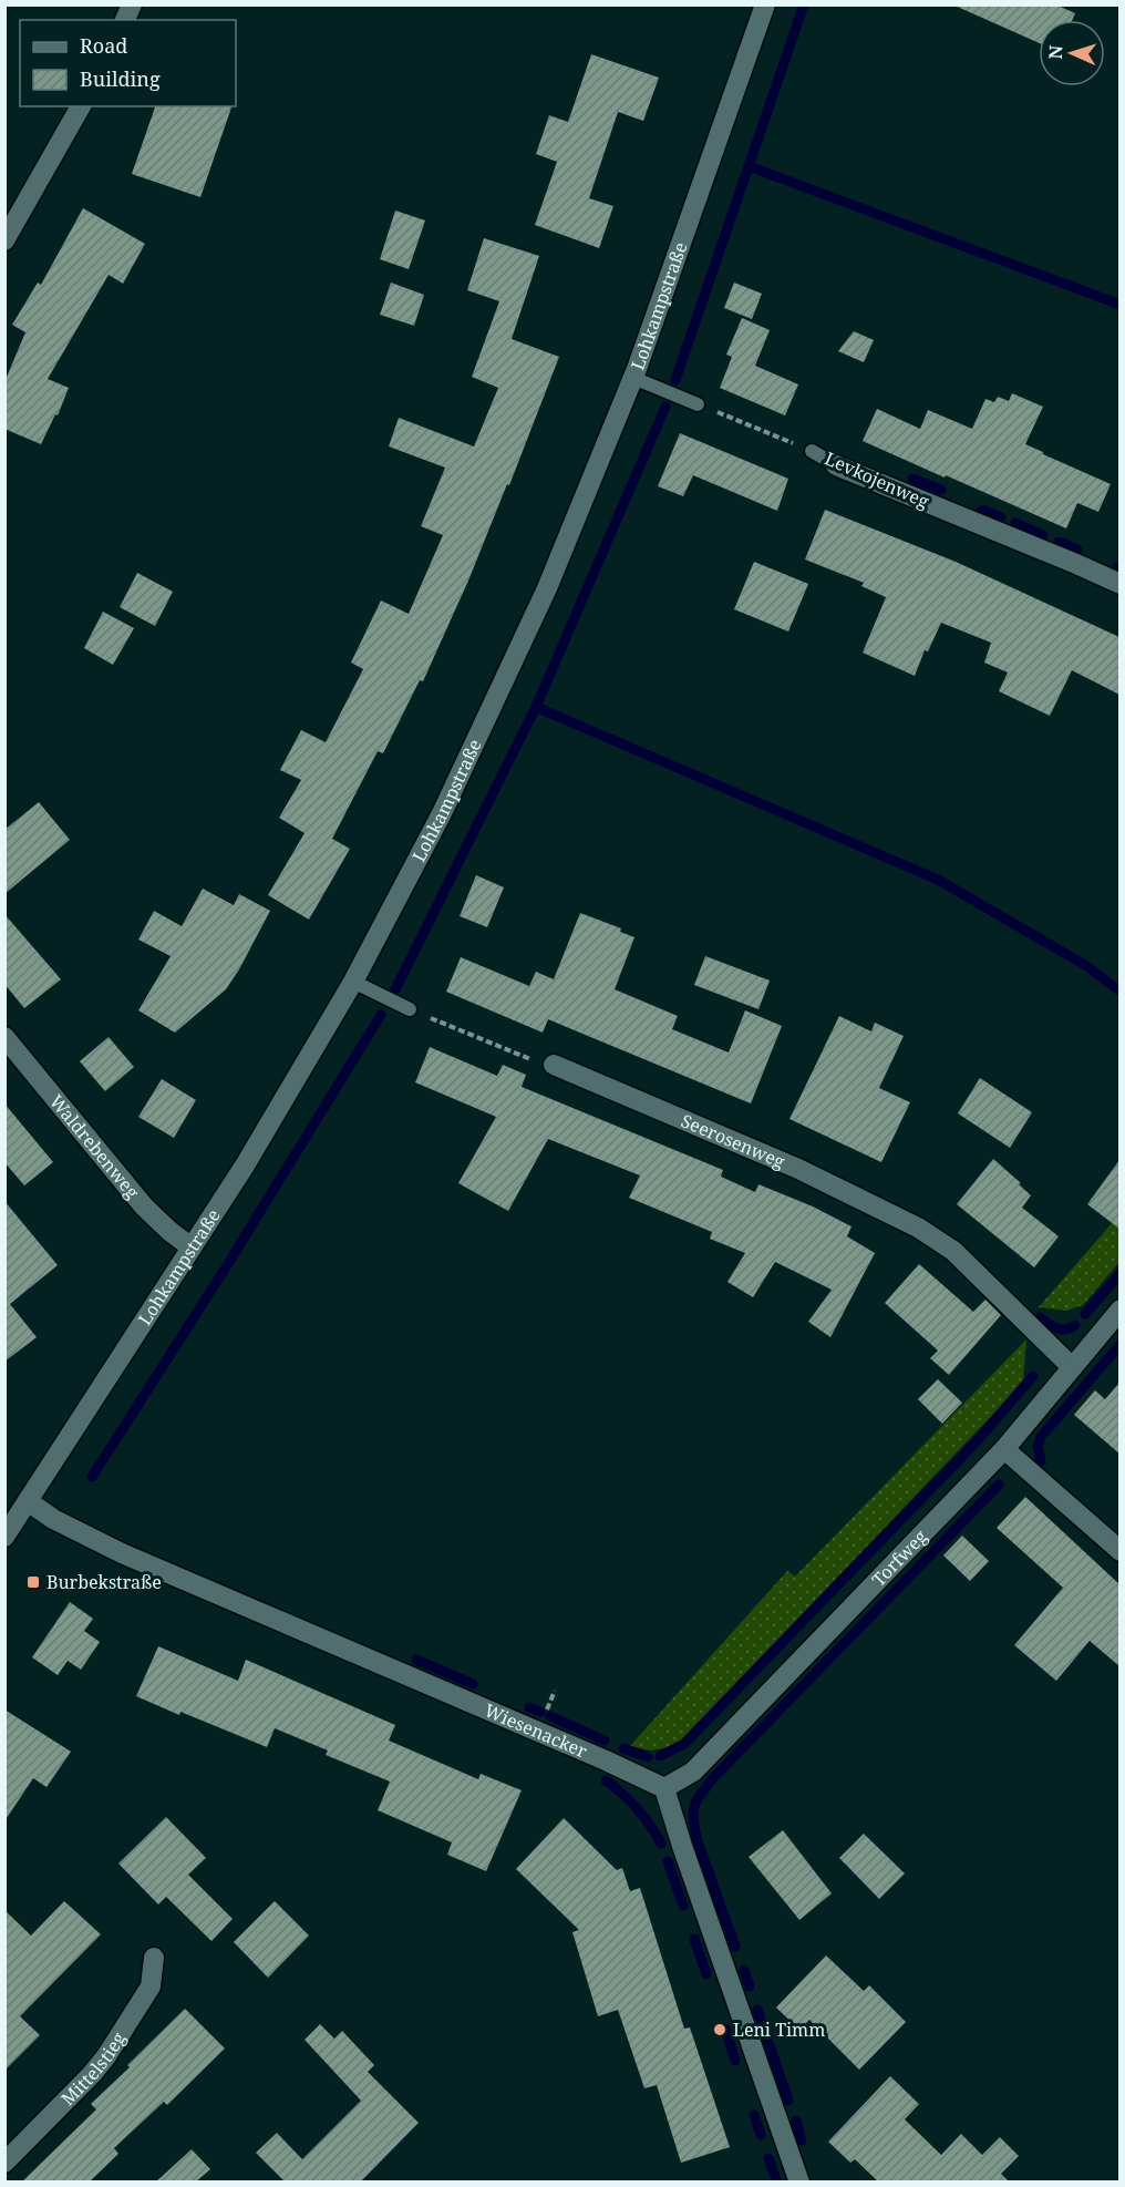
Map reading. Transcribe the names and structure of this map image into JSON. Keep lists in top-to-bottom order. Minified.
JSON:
{"streets":{"street":["Lohkampstraße","Levkojenweg","Seerosenweg","Waldrebenweg","Torfweg","Wiesenacker","Mittelstieg"]},"crossings":[["Lohkampstraße","Waldrebenweg"],["Lohkampstraße","Wiesenacker"],["Seerosenweg","Torfweg"],["Torfweg","Wiesenacker"]],"places":{"transit":["Burbekstraße"],"other":["Leni Timm"]},"legend":["Road","Building"],"north":"left"}
